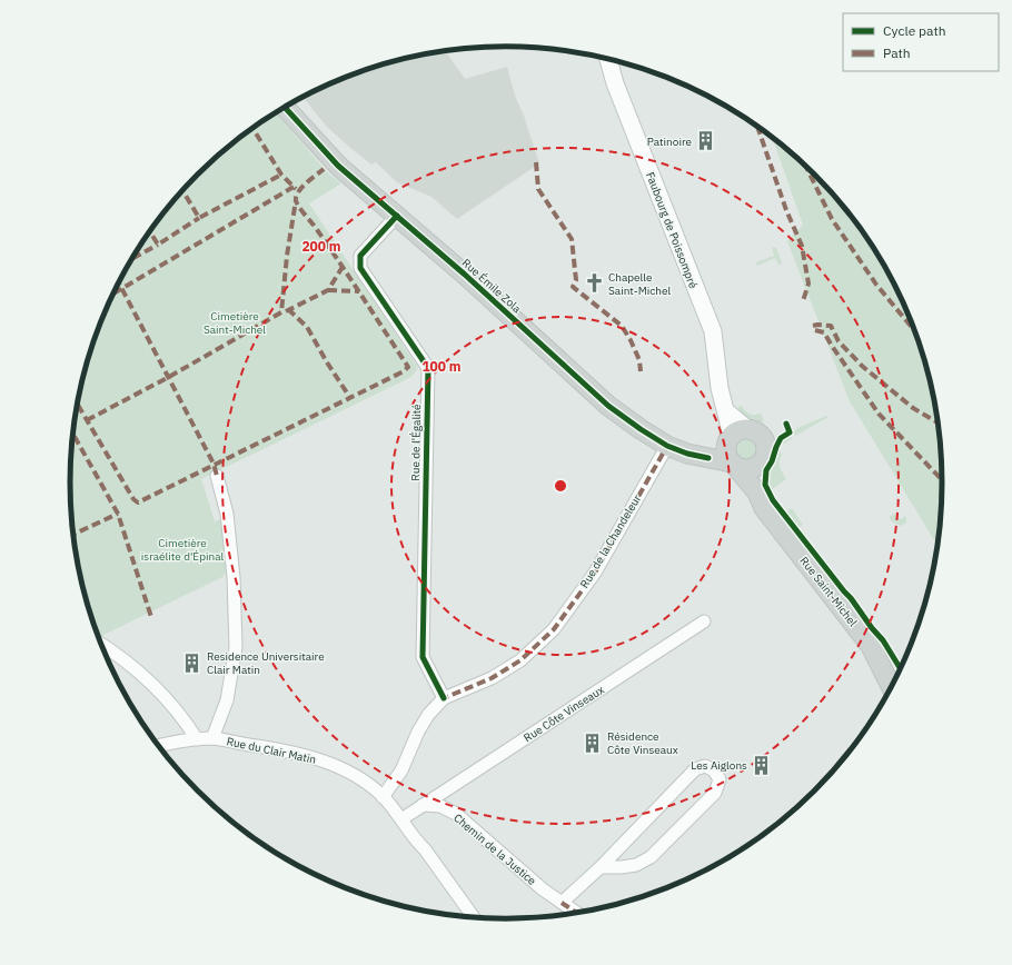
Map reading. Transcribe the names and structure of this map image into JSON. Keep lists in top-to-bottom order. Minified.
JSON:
{"streets":{"main road":["Faubourg de Poissompré","Rue Émile Zola","Rue Saint-Michel"],"street":["Rue de l'Égalité","Rue de la Chandeleur","Rue Côte Vinseaux","Rue du Clair Matin","Chemin de la Justice"]},"crossings":[["Faubourg de Poissompré","Rue Émile Zola"],["Faubourg de Poissompré","Rue Saint-Michel"],["Rue Émile Zola","Rue de l'Égalité"],["Rue Émile Zola","Rue de la Chandeleur"],["Rue Émile Zola","Rue Saint-Michel"],["Rue de l'Égalité","Rue de la Chandeleur"],["Rue de la Chandeleur","Rue du Clair Matin"],["Rue Côte Vinseaux","Chemin de la Justice"]],"parks":["Cimetière Saint-Michel","Cimetière israélite d'Épinal"],"places":{"building":["Patinoire","Residence Universitaire Clair Matin","Résidence Côte Vinseaux","Les Aiglons"],"church":["Chapelle Saint-Michel"]},"legend":["Cycle path","Path"],"rings":["200 m","100 m"]}
